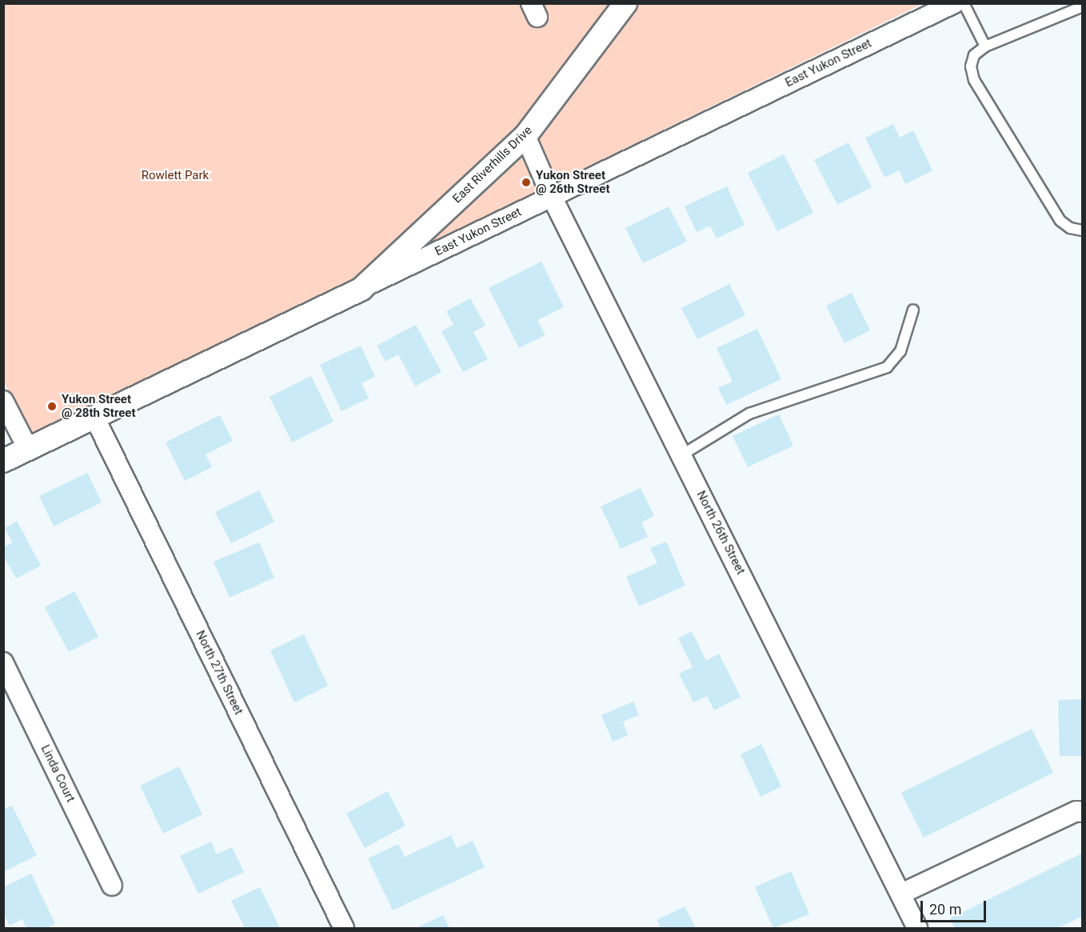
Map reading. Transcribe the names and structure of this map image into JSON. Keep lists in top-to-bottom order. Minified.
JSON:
{"streets":{"street":["East Yukon Street","East Riverhills Drive","North 26th Street","North 27th Street","Linda Court"]},"crossings":[["East Yukon Street","East Riverhills Drive"],["East Yukon Street","North 26th Street"],["East Yukon Street","North 27th Street"],["East Riverhills Drive","North 26th Street"]],"parks":["Rowlett Park"],"places":["Yukon Street @ 26th Street","Yukon Street @ 28th Street"],"scale_bar":"20 m"}
